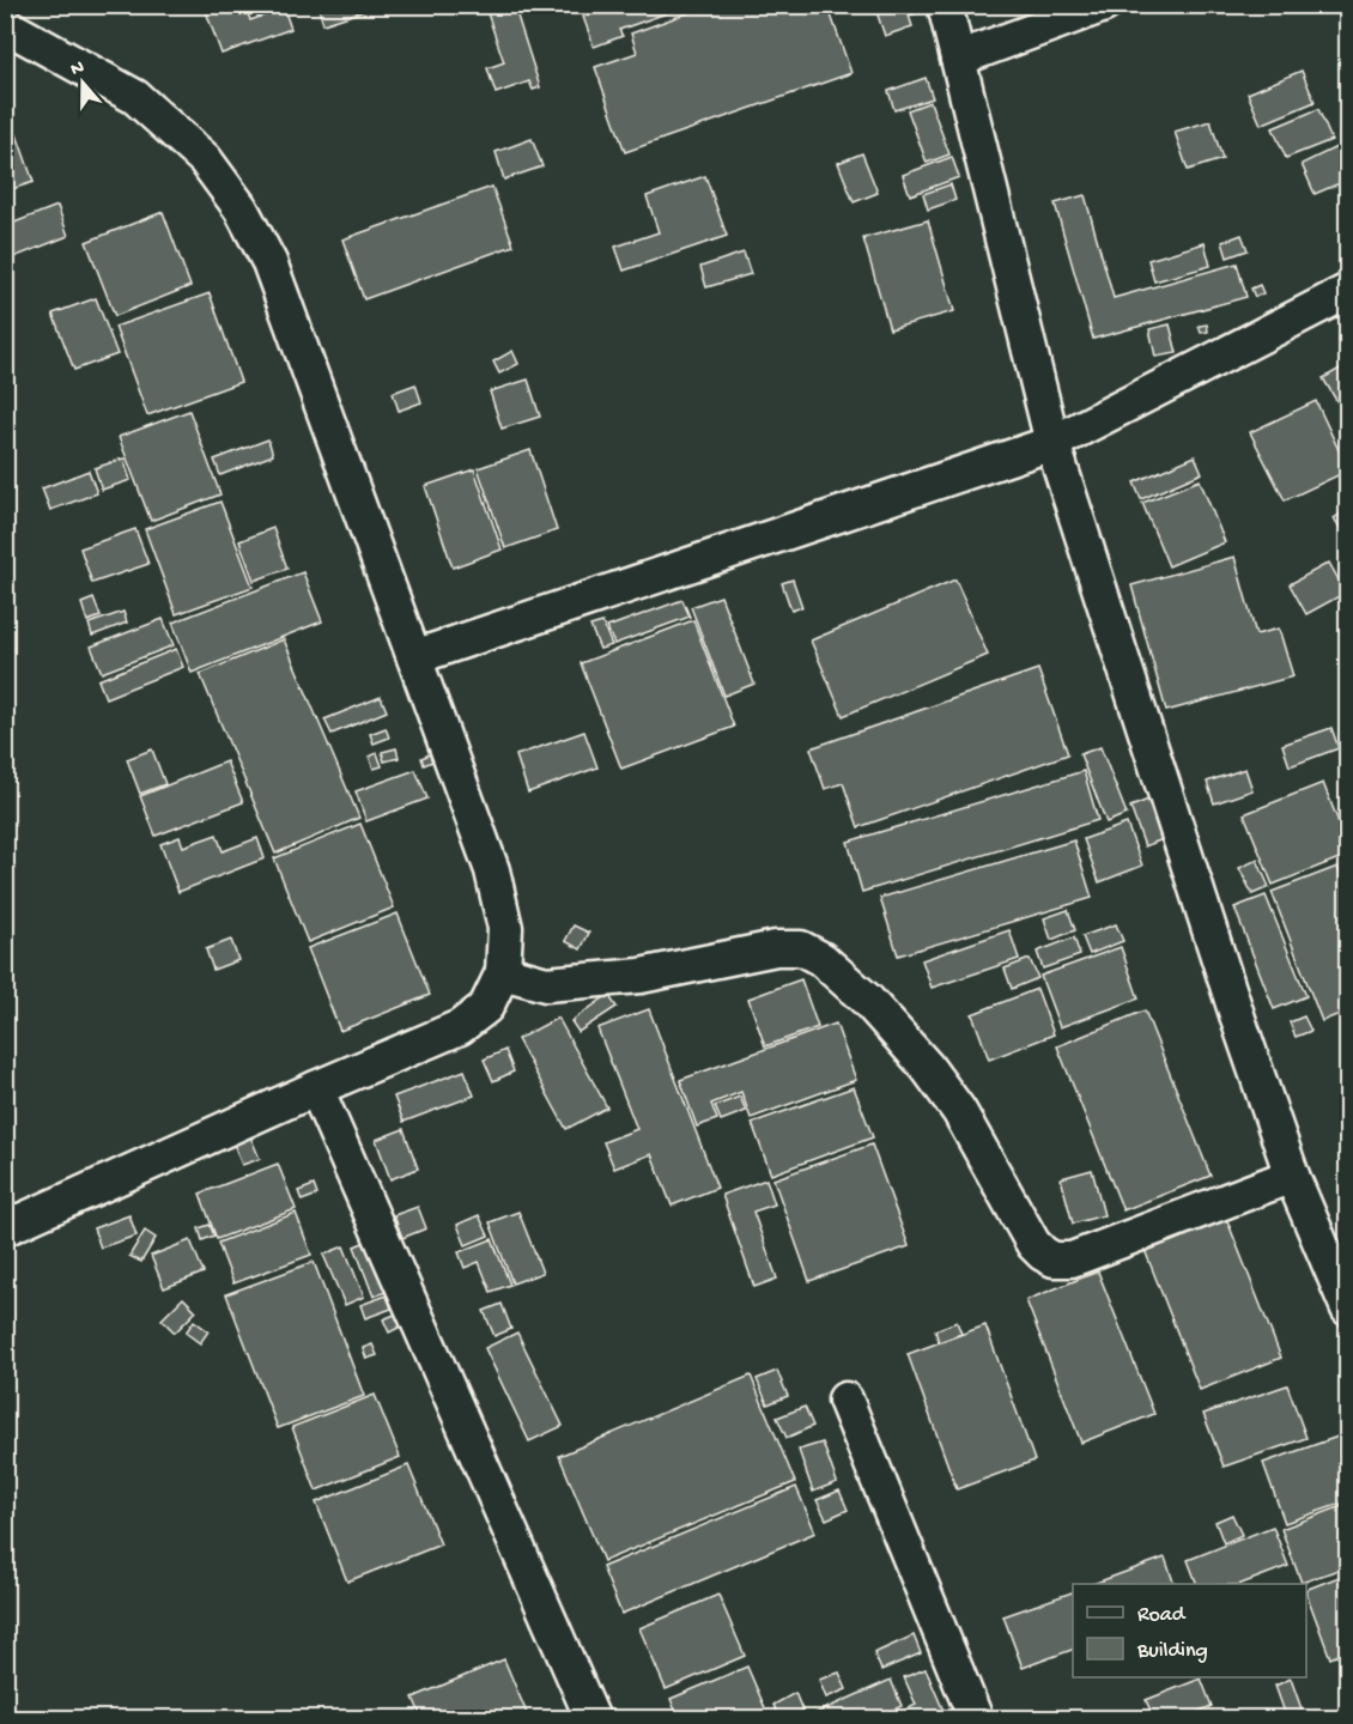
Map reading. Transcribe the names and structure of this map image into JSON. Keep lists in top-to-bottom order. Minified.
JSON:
{"legend":["Road","Building"],"north":"top"}
